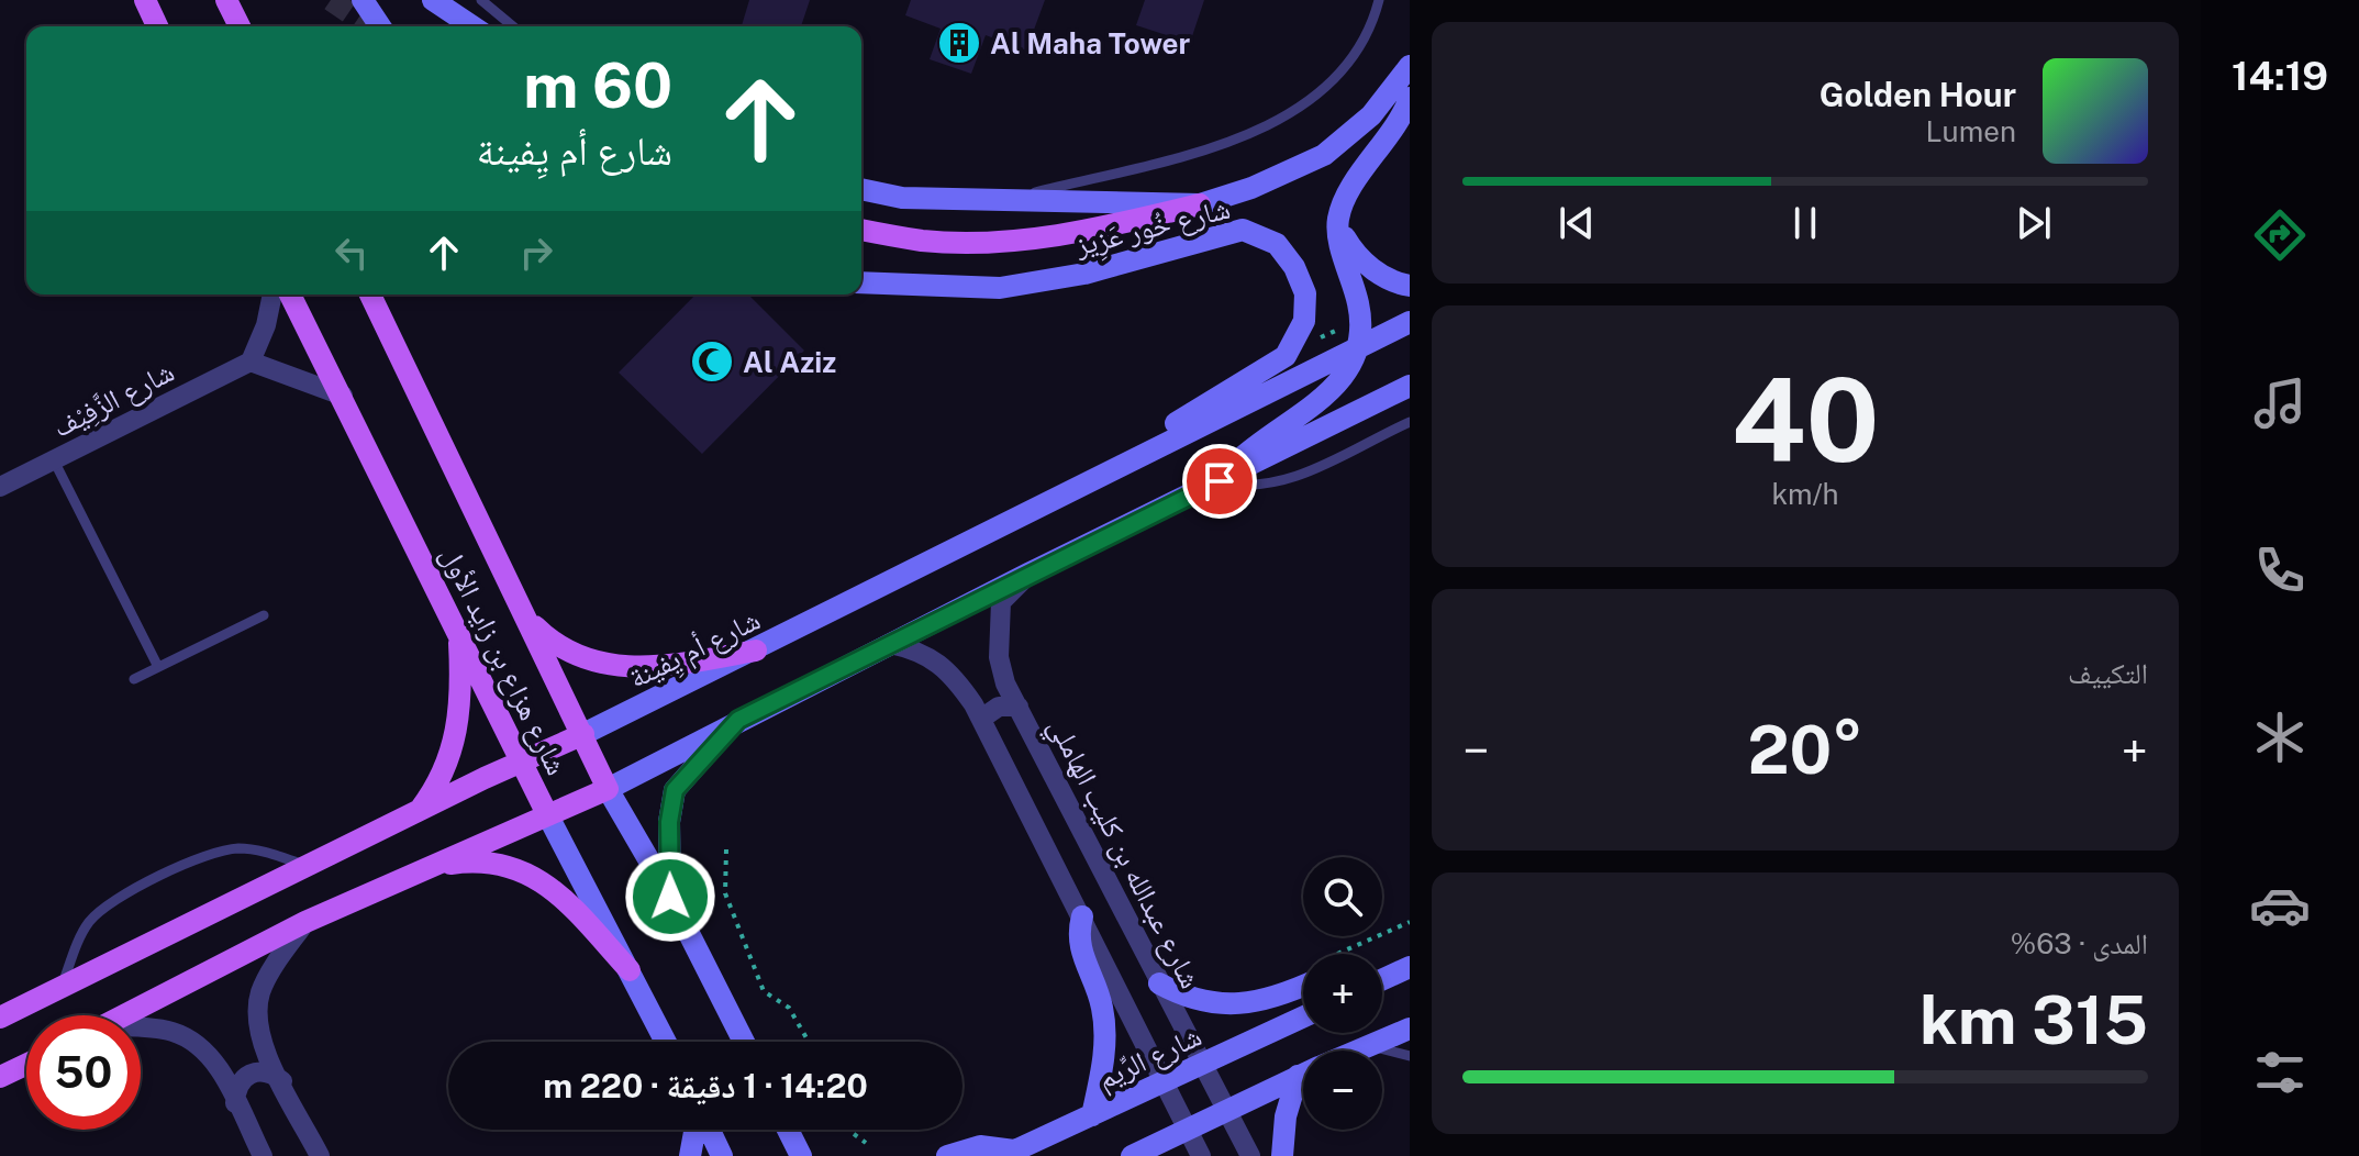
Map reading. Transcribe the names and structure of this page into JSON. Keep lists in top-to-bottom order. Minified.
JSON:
{"streets":{"main road":["شارع خُور عَزِيز","شارع أم يِفينة","شارع هزاع بن زايد الأول","شارع الرِّيم"],"street":["شارع الزَّفِيْف","شارع عبدالله بن كليب الهاملي"]},"crossings":[["شارع خُور عَزِيز","شارع أم يِفينة"],["شارع أم يِفينة","شارع هزاع بن زايد الأول"],["شارع عبدالله بن كليب الهاملي","شارع الرِّيم"]],"places":{"building":["Al Maha Tower"],"mosque":["Al Aziz"]},"page":{"tabs":"14:19","turn":["60 m","شارع أم يِفينة"],"song":["Golden Hour","Lumen"],"tile":[["40","km/h"],"التكييف",["المدى · 63%","315 km"]],"heat":["−","20°","+"],"map_buttons":["+","−"],"limit":"50","trip":"14:20 · 1 دقيقة · 220 m"}}
